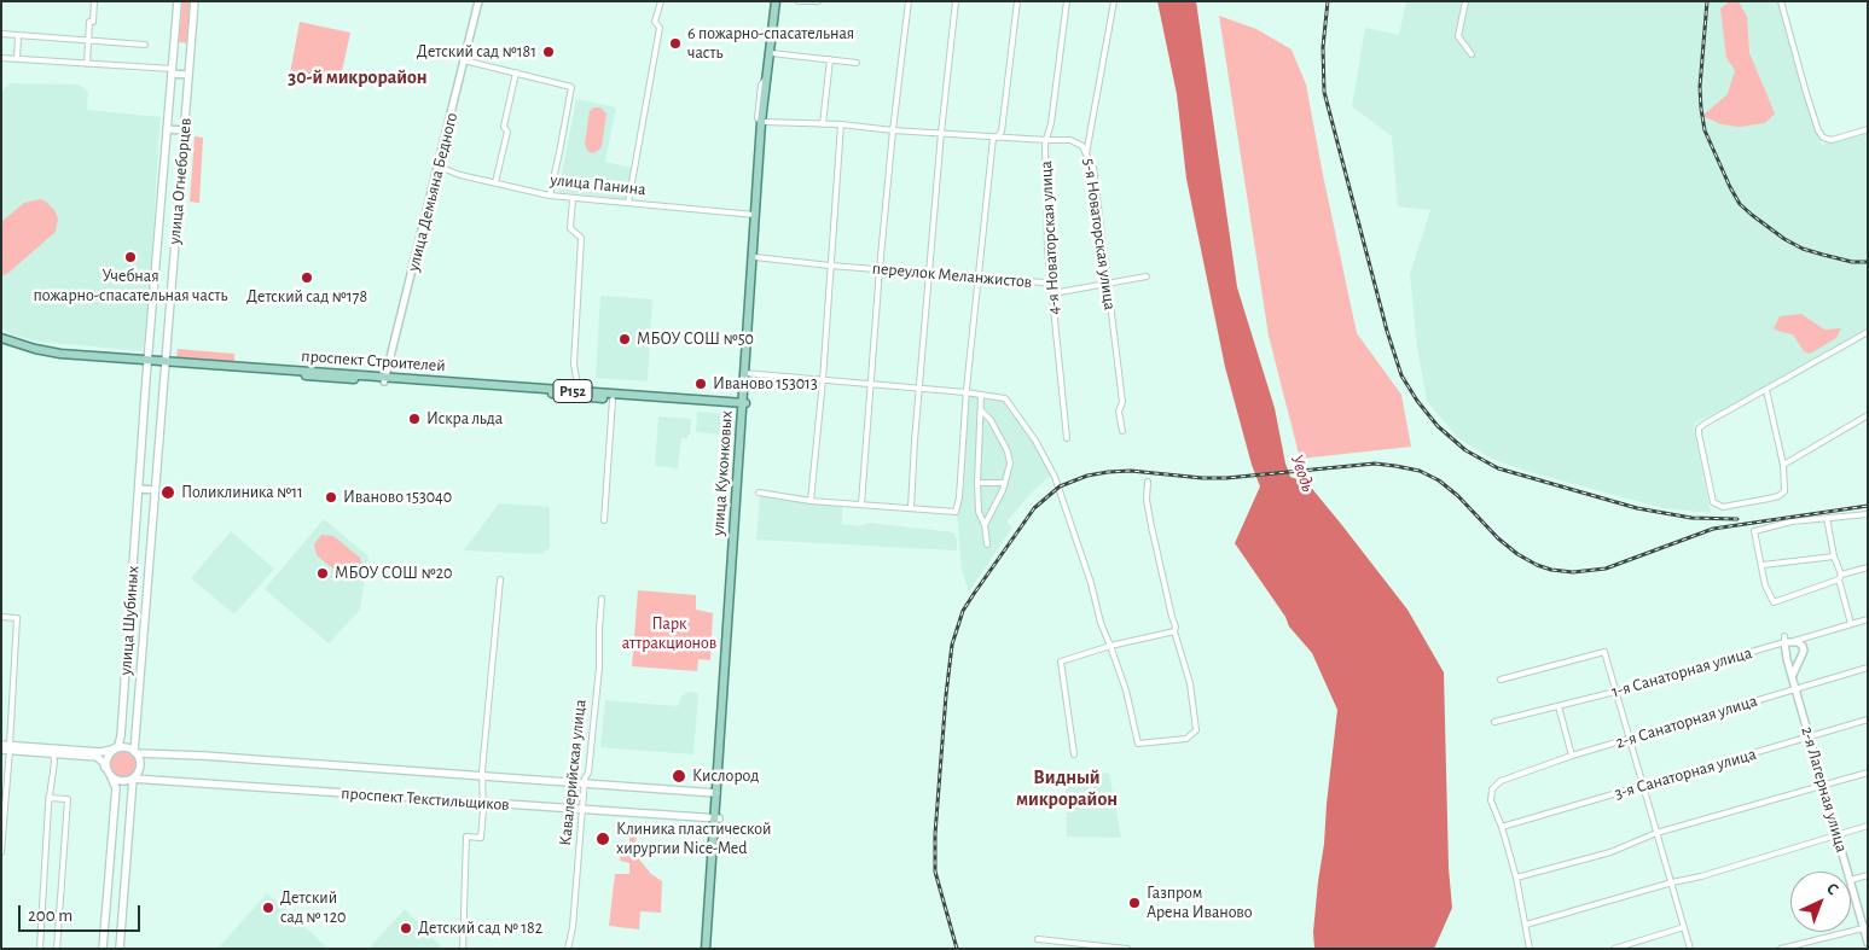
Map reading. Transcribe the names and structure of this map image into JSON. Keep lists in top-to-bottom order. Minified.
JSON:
{"streets":{"main road":["улица Огнеборцев","проспект Строителей","Р152","улица Куконковых","улица Шубиных","проспект Текстильщиков"],"street":["улица Панина","улица Демьяна Бедного","5-я Новаторская улица","4-я Новаторская улица","переулок Меланжистов","1-я Санаторная улица","2-я Санаторная улица","Кавалерийская улица","3-я Санаторная улица","2-я Лагерная улица"]},"crossings":[["улица Огнеборцев","проспект Строителей"],["улица Огнеборцев","улица Шубиных"],["улица Панина","улица Демьяна Бедного"],["улица Панина","улица Куконковых"],["улица Демьяна Бедного","проспект Строителей"],["5-я Новаторская улица","переулок Меланжистов"],["4-я Новаторская улица","переулок Меланжистов"],["переулок Меланжистов","улица Куконковых"],["проспект Строителей","улица Куконковых"],["проспект Строителей","улица Шубиных"],["улица Куконковых","проспект Текстильщиков"],["улица Шубиных","проспект Текстильщиков"],["1-я Санаторная улица","2-я Лагерная улица"],["2-я Санаторная улица","3-я Санаторная улица"],["2-я Санаторная улица","2-я Лагерная улица"],["Кавалерийская улица","проспект Текстильщиков"],["3-я Санаторная улица","2-я Лагерная улица"]],"districts":["30-й микрорайон","Видный микрорайон"],"water":["Уводь"],"parks":["Парк аттракционов"],"places":["6 пожарно-спасательная часть","Детский сад №181","Учебная пожарно-спасательная часть","Детский сад №178","МБОУ СОШ №50","Иваново 153013","Искра льда","Поликлиника №11","Иваново 153040","МБОУ СОШ №20","Кислород","Клиника пластической хирургии Nice-Med","Газпром Арена Иваново","Детский сад № 120","Детский сад № 182"],"scale_bar":"200 m","north":"top right"}
